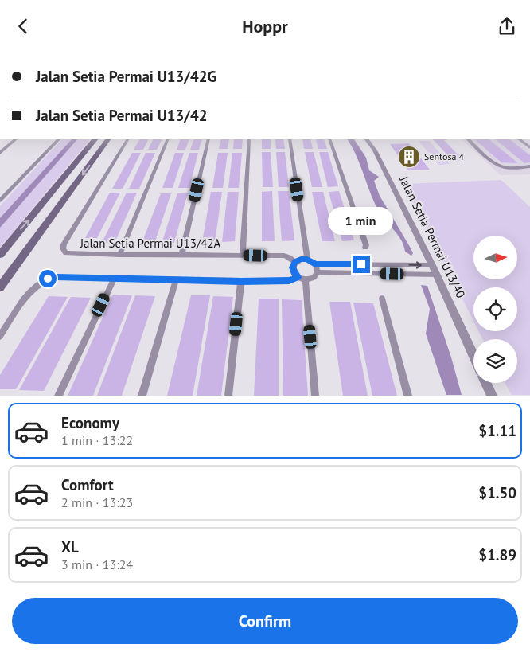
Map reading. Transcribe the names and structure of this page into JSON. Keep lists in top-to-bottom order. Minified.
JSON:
{"streets":{"street":["Jalan Setia Permai U13/40","Jalan Setia Permai U13/42A"]},"places":{"building":["Sentosa 4"]},"north":"right","page":{"header":"Hoppr","banner":["Jalan Setia Permai U13/42G","Jalan Setia Permai U13/42"],"bubble":"1 min","list":[{"name":"Economy","note":"1 min · 13:22","value":"$1.11"},{"name":"Comfort","note":"2 min · 13:23","value":"$1.50"},{"name":"XL","note":"3 min · 13:24","value":"$1.89"}],"buttons":"Confirm"}}
